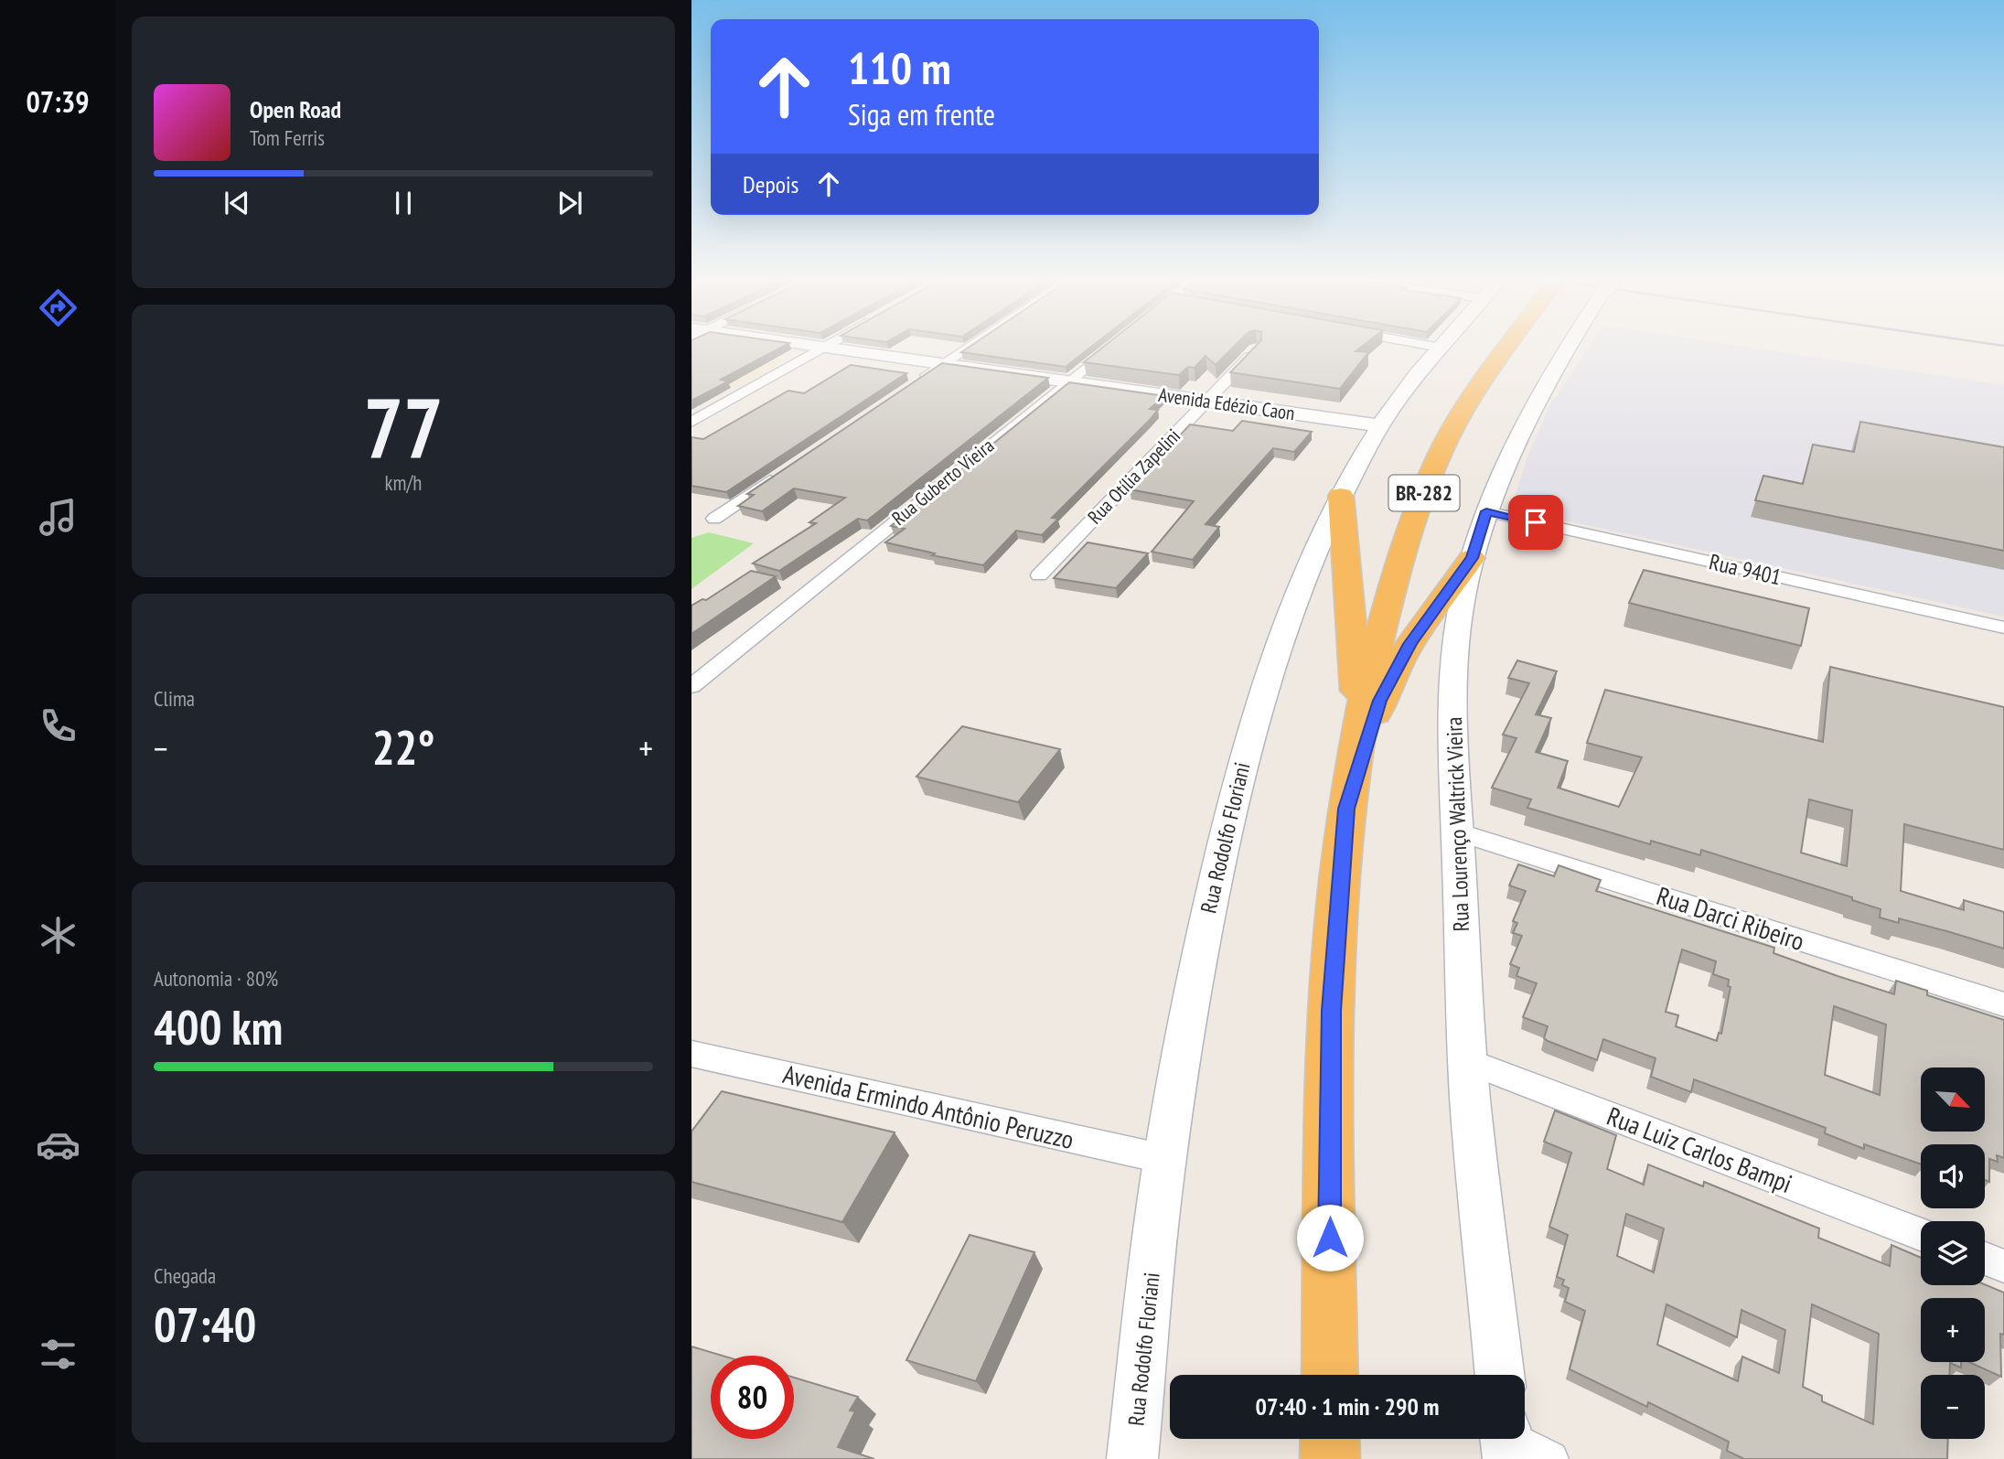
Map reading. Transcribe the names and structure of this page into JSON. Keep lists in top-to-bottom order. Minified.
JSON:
{"streets":{"highway":["BR-282"],"main road":["Avenida Edézio Caon","Rua Lourenço Waltrick Vieira","Rua Rodolfo Floriani"],"street":["Rua Otília Zapelini","Rua Guberto Vieira","Rua 9401","Rua Darci Ribeiro","Avenida Ermindo Antônio Peruzzo","Rua Luiz Carlos Bampi"]},"crossings":[["Avenida Edézio Caon","Rua Otília Zapelini"],["Avenida Edézio Caon","Rua Guberto Vieira"],["Avenida Edézio Caon","Rua Rodolfo Floriani"],["Rua 9401","Rua Lourenço Waltrick Vieira"],["Rua Lourenço Waltrick Vieira","Rua Darci Ribeiro"],["Rua Lourenço Waltrick Vieira","Rua Luiz Carlos Bampi"],["Rua Rodolfo Floriani","Avenida Ermindo Antônio Peruzzo"]],"north":"bottom right","page":{"tabs":"07:39","turn":["110 m","Siga em frente"],"song":["Open Road","Tom Ferris"],"then":"Depois","tile":[["77","km/h"],"Clima",["Autonomia · 80%","400 km"],["Chegada","07:40"]],"heat":["−","22°","+"],"map_buttons":["+","−"],"limit":"80","trip":"07:40 · 1 min · 290 m"}}
